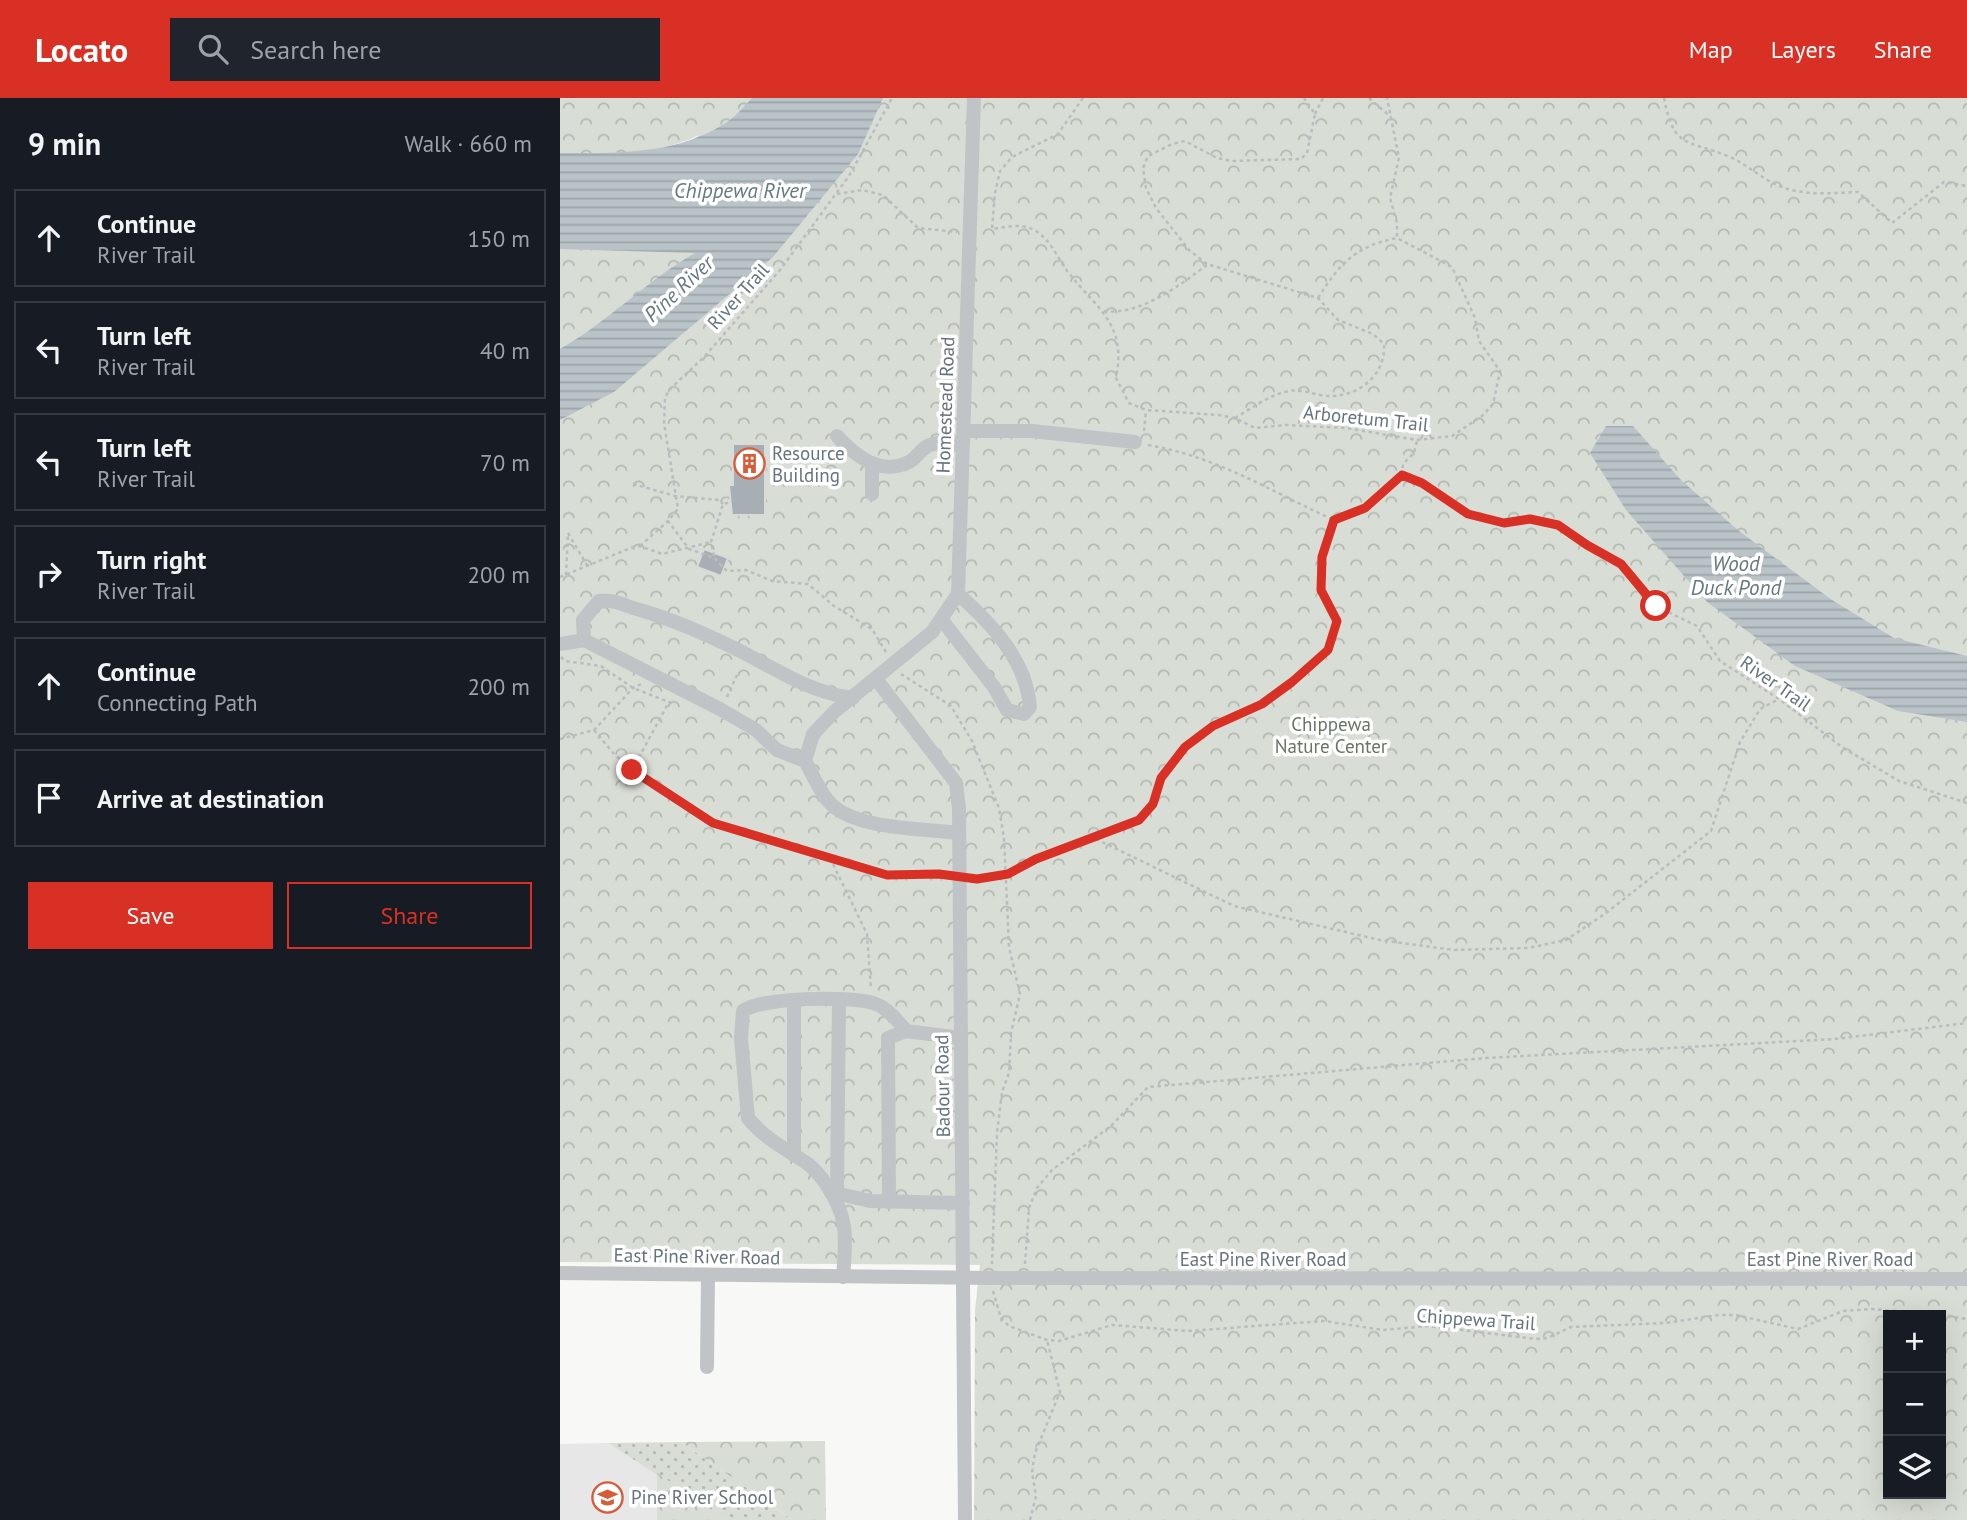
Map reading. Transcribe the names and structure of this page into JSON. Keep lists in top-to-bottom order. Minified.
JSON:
{"streets":{"street":["Homestead Road","Badour Road","East Pine River Road"],"path":["River Trail","Arboretum Trail","Chippewa Trail"]},"crossings":[["Homestead Road","Badour Road"],["Badour Road","East Pine River Road"]],"water":["Chippewa River","Pine River","Wood Duck Pond"],"parks":["Chippewa Nature Center"],"places":{"building":["Resource Building"],"school or university":["Pine River School"]},"page":{"header":"Locato","search":"Search here","nav":["Map","Layers","Share"],"heading":["9 min","Walk · 660 m"],"list":[["Continue","River Trail","150 m"],["Turn left","River Trail","40 m"],["Turn left","River Trail","70 m"],["Turn right","River Trail","200 m"],["Continue","Connecting Path","200 m"],"Arrive at destination"],"buttons":["Save","Share"],"map_buttons":["+","−"]}}
